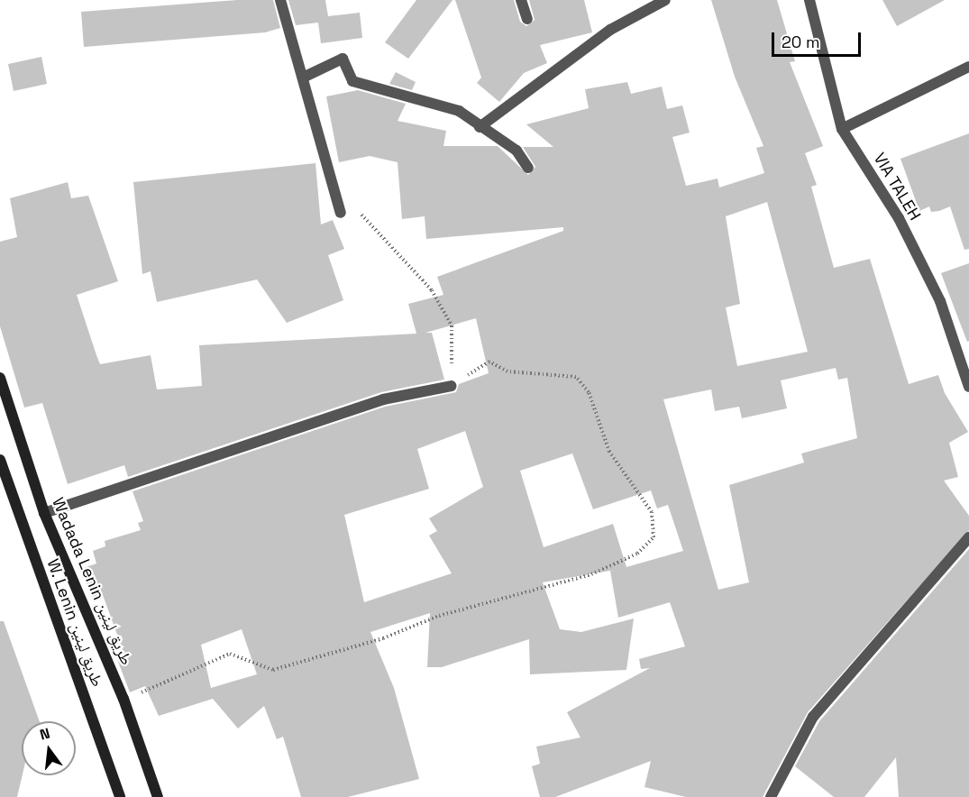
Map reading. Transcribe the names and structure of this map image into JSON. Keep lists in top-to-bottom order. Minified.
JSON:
{"streets":{"main road":["Wadada Lenin طريق لينين","W. Lenin طريق لينين"],"street":["VIA TALEH"]},"scale_bar":"20 m","north":"top"}
